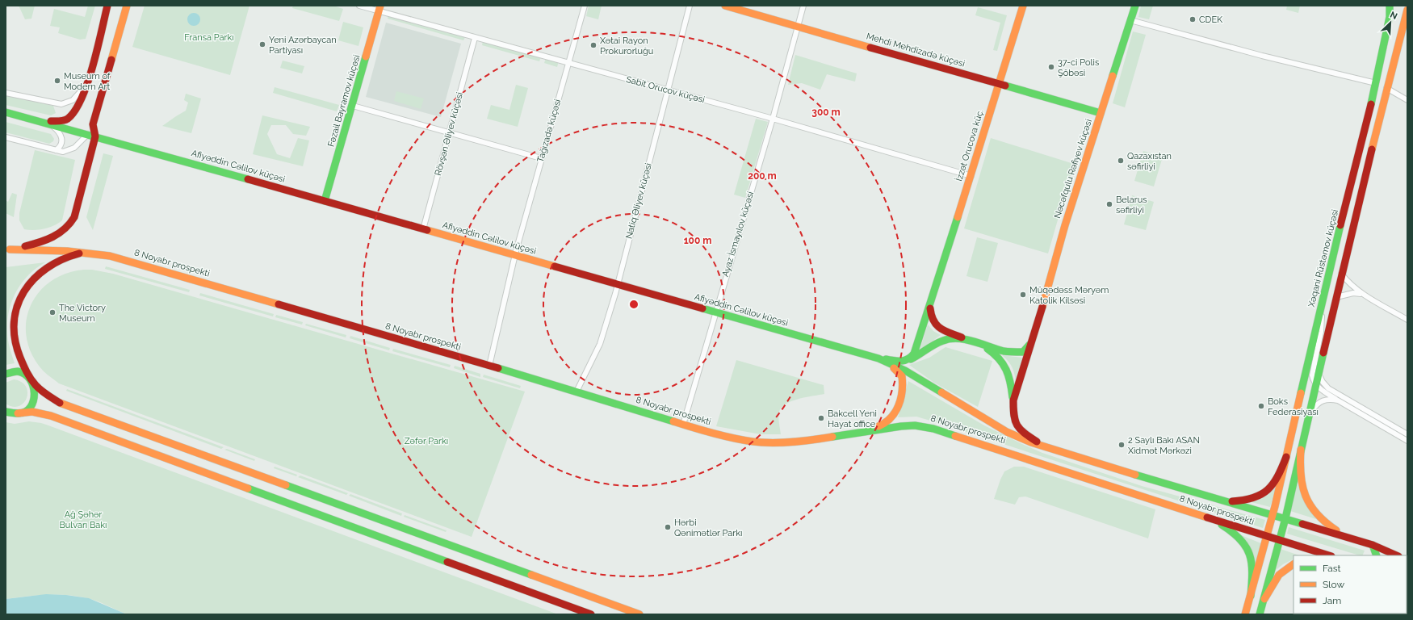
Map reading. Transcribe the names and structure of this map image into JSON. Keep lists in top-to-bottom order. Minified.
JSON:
{"streets":{"main road":["Mehdi Mehdizadə küçəsi","Fəzail Bayramov küçəsi","İzzət Orucova küç.","Afiyəddin Cəlilov küçəsi","Nəcəfqulu Rəfiyev küçəsi","Xəqani Rüstəmov küçəsi","8 Noyabr prospekti"],"street":["Sabit Orucov küçəsi","Tağızadə küçəsi","Rövşən Əliyev küçəsi","Natiq Əliyev küçəsi","Ayaz İsmayılov küçəsi"]},"crossings":[["Mehdi Mehdizadə küçəsi","İzzət Orucova küç."],["Mehdi Mehdizadə küçəsi","Nəcəfqulu Rəfiyev küçəsi"],["Mehdi Mehdizadə küçəsi","Ayaz İsmayılov küçəsi"],["Sabit Orucov küçəsi","Fəzail Bayramov küçəsi"],["Sabit Orucov küçəsi","Tağızadə küçəsi"],["Sabit Orucov küçəsi","Rövşən Əliyev küçəsi"],["Sabit Orucov küçəsi","İzzət Orucova küç."],["Sabit Orucov küçəsi","Natiq Əliyev küçəsi"],["Sabit Orucov küçəsi","Ayaz İsmayılov küçəsi"],["Fəzail Bayramov küçəsi","Afiyəddin Cəlilov küçəsi"],["Tağızadə küçəsi","Afiyəddin Cəlilov küçəsi"],["Rövşən Əliyev küçəsi","Afiyəddin Cəlilov küçəsi"],["Afiyəddin Cəlilov küçəsi","Natiq Əliyev küçəsi"],["Afiyəddin Cəlilov küçəsi","Ayaz İsmayılov küçəsi"],["Afiyəddin Cəlilov küçəsi","8 Noyabr prospekti"],["Natiq Əliyev küçəsi","8 Noyabr prospekti"],["Ayaz İsmayılov küçəsi","8 Noyabr prospekti"],["Xəqani Rüstəmov küçəsi","8 Noyabr prospekti"]],"parks":["Fransa Parkı","Zəfər Parkı","Ağ Şəhər Bulvarı Bakı"],"places":["CDEK","Yeni Azərbaycan Partiyası","Xətai Rayon Prokurorluğu","37-ci Polis Şöbəsi","Museum of Modern Art","Qazaxıstan səfirliyi","Belarus səfirliyi","Müqədəss Məryəm Katolik Kilsəsi","The Victory Museum","Boks Federasiyası","Bakcell Yeni Hayat office","2 Saylı Bakı ASAN Xidmət Mərkəzi","Hərbi Qənimətlər Parkı"],"legend":["Fast","Slow","Jam"],"north":"top right","rings":["300 m","200 m","100 m"]}
